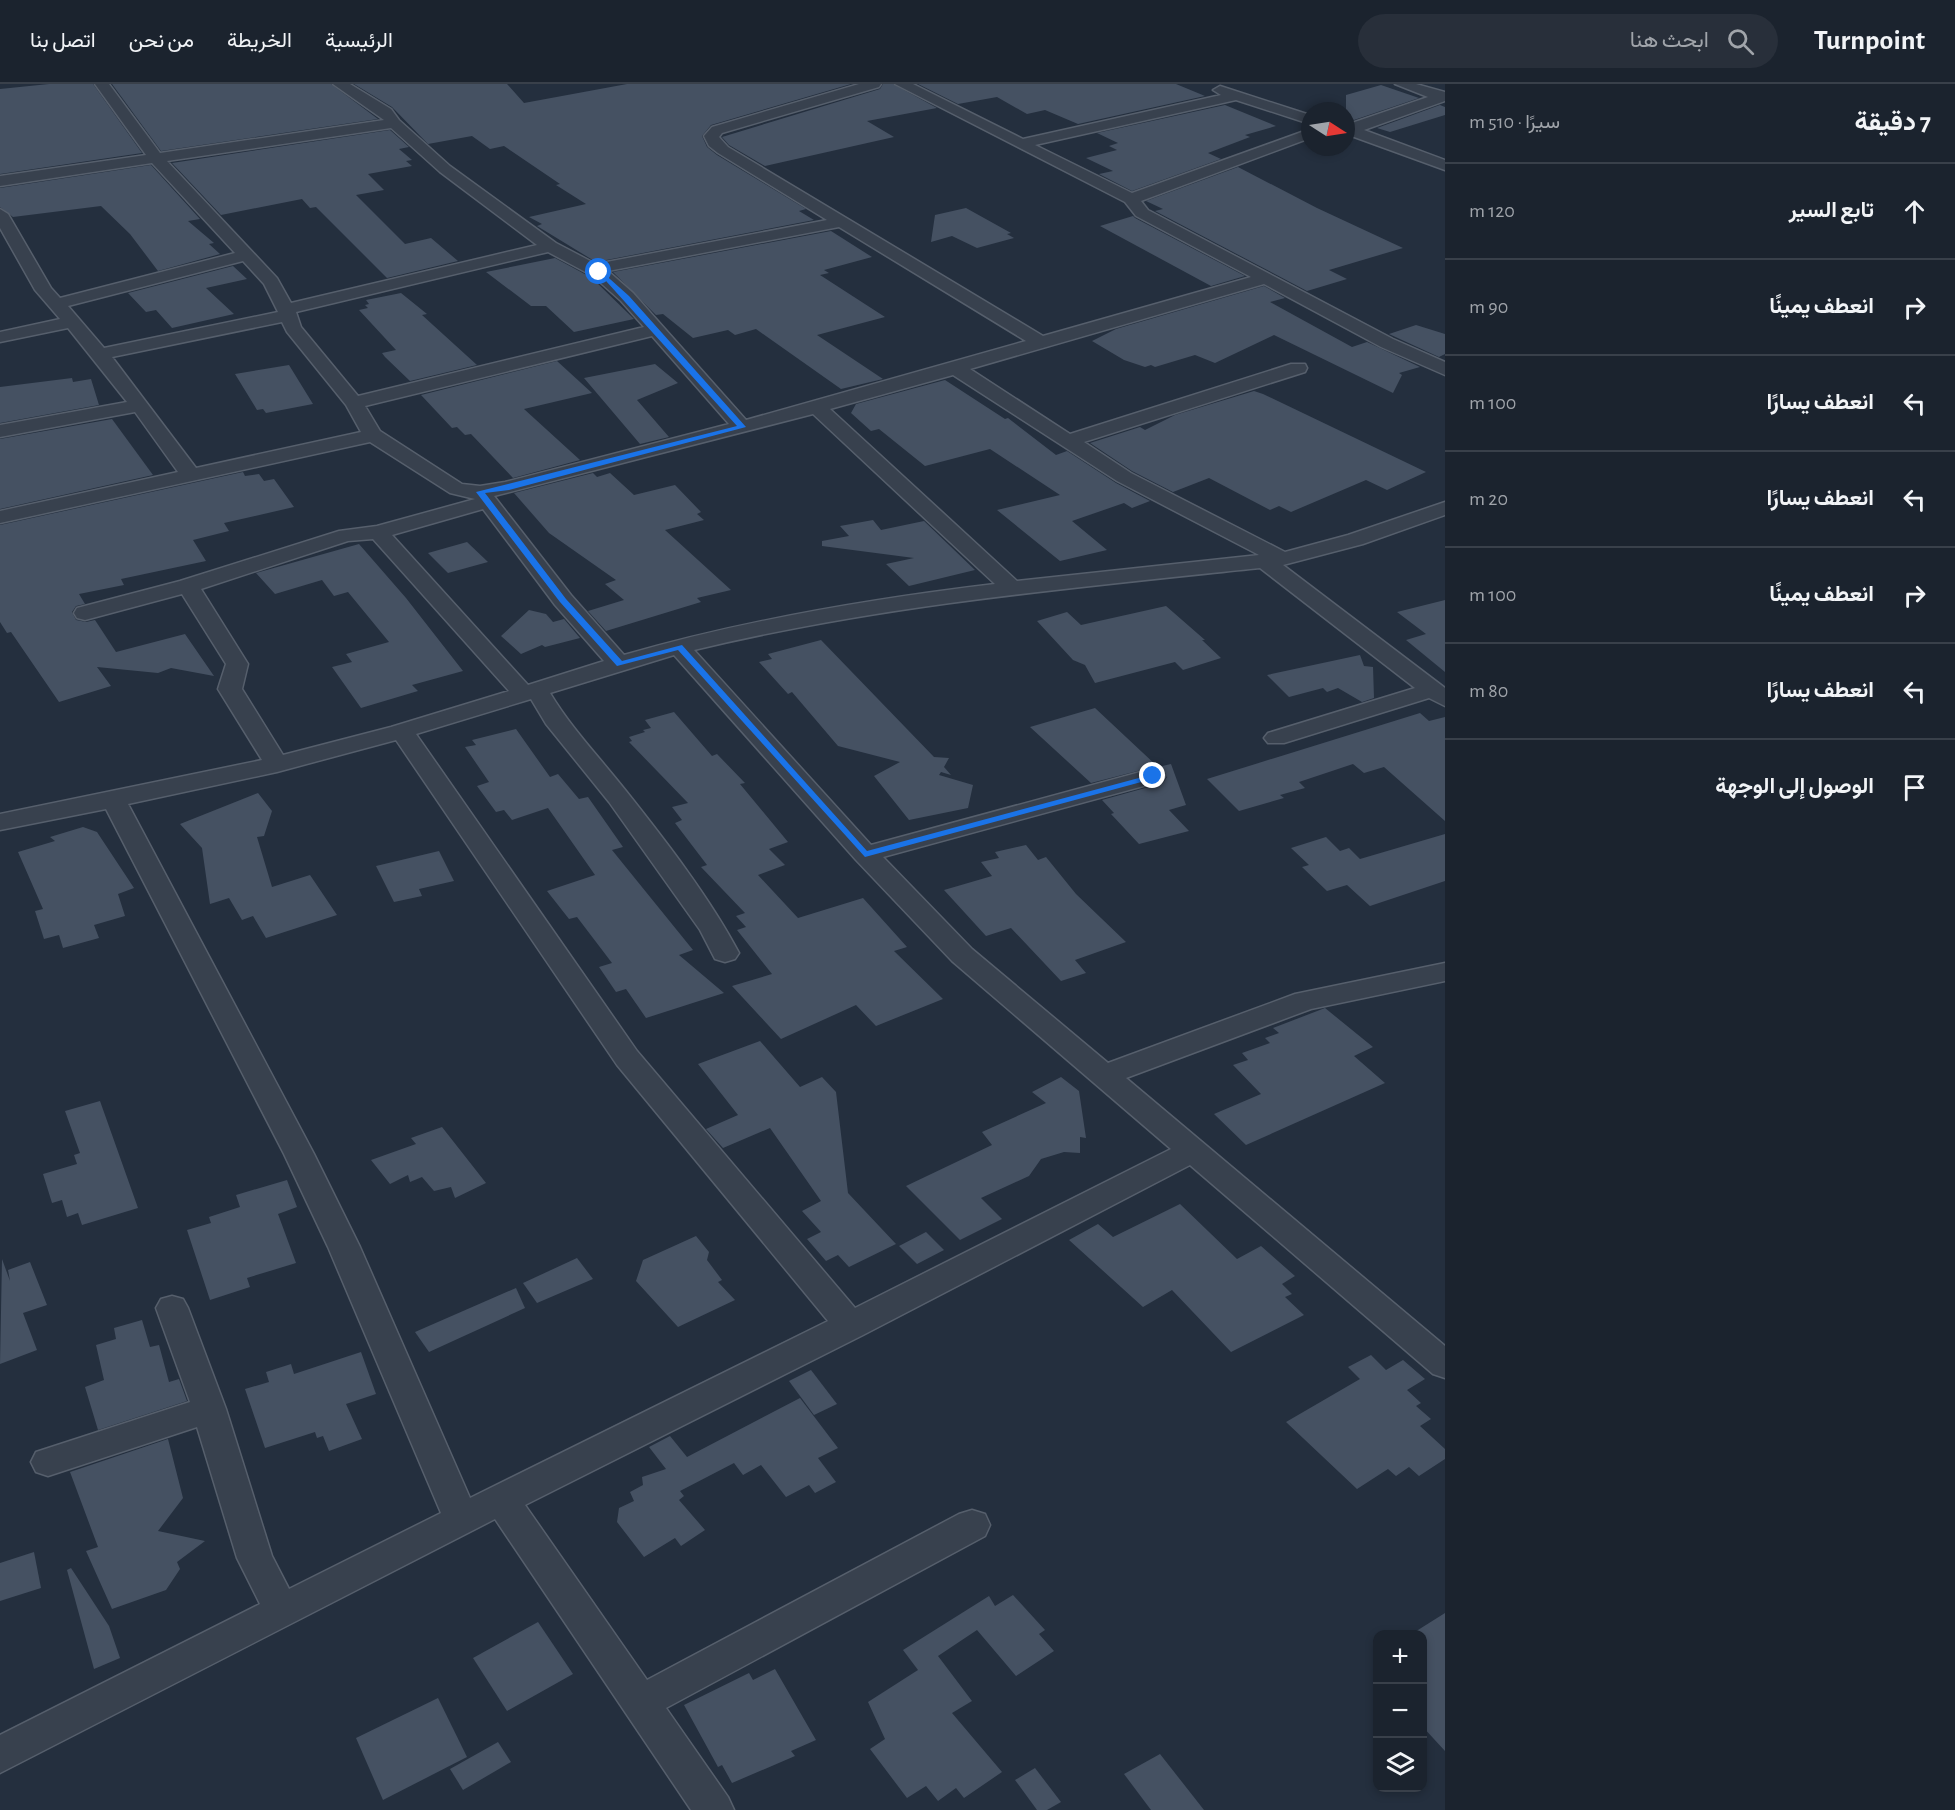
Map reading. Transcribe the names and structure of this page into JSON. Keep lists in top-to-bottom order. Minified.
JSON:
{"north":"right","page":{"header":"Turnpoint","search":"ابحث هنا","nav":["الرئيسية","الخريطة","من نحن","اتصل بنا"],"heading":["7 دقيقة","سيرًا · 510 m"],"list":[["تابع السير","120 m"],["انعطف يمينًا","90 m"],["انعطف يسارًا","100 m"],["انعطف يسارًا","20 m"],["انعطف يمينًا","100 m"],["انعطف يسارًا","80 m"],"الوصول إلى الوجهة"],"map_buttons":["+","−"]}}
